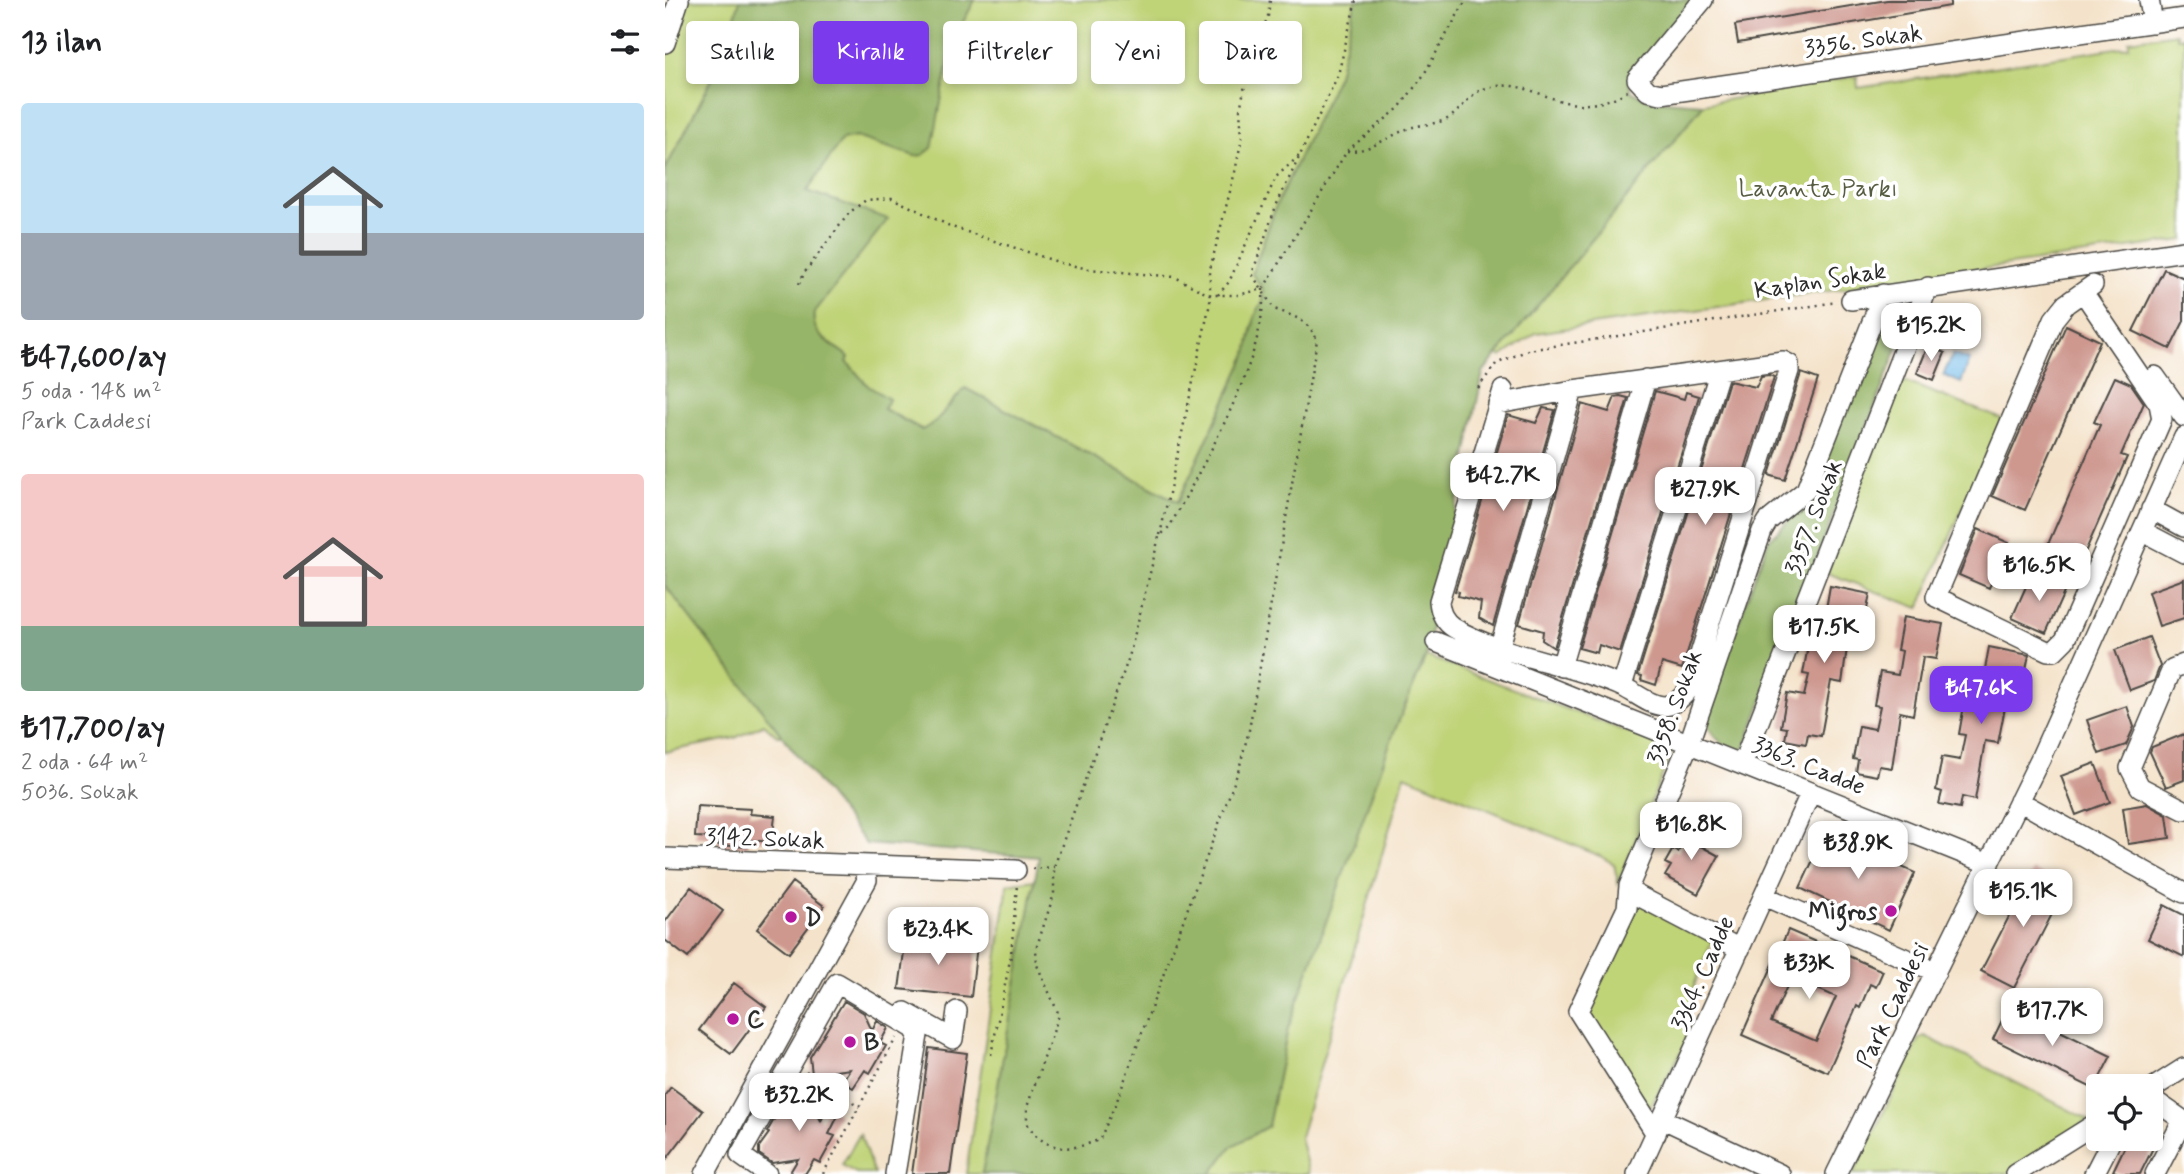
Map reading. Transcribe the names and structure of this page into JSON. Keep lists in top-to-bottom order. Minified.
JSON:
{"streets":{"street":["3356. Sokak","Kaplan Sokak","3357. Sokak","3358. Sokak","3363. Cadde","3142. Sokak","3364. Cadde","Park Caddesi"]},"crossings":[["Kaplan Sokak","3357. Sokak"],["Kaplan Sokak","3358. Sokak"],["3357. Sokak","3363. Cadde"],["3358. Sokak","3363. Cadde"],["3358. Sokak","3364. Cadde"],["3363. Cadde","3364. Cadde"],["3363. Cadde","Park Caddesi"]],"parks":["Lavanta Parkı"],"places":["Migros","D","C","B"],"page":{"heading":"13 ilan","chip":["Satılık","Kiralık","Filtreler","Yeni","Daire"],"list":[{"name":"₺47,600/ay","note":"5 oda · 148 m² · Park Caddesi"},{"name":"₺17,700/ay","note":"2 oda · 64 m² · 5036. Sokak"}],"price":["₺15.2K","₺42.7K","₺27.9K","₺16.5K","₺17.5K","₺47.6K","₺16.8K","₺38.9K","₺15.1K","₺23.4K","₺33K","₺17.7K","₺32.2K"]}}
